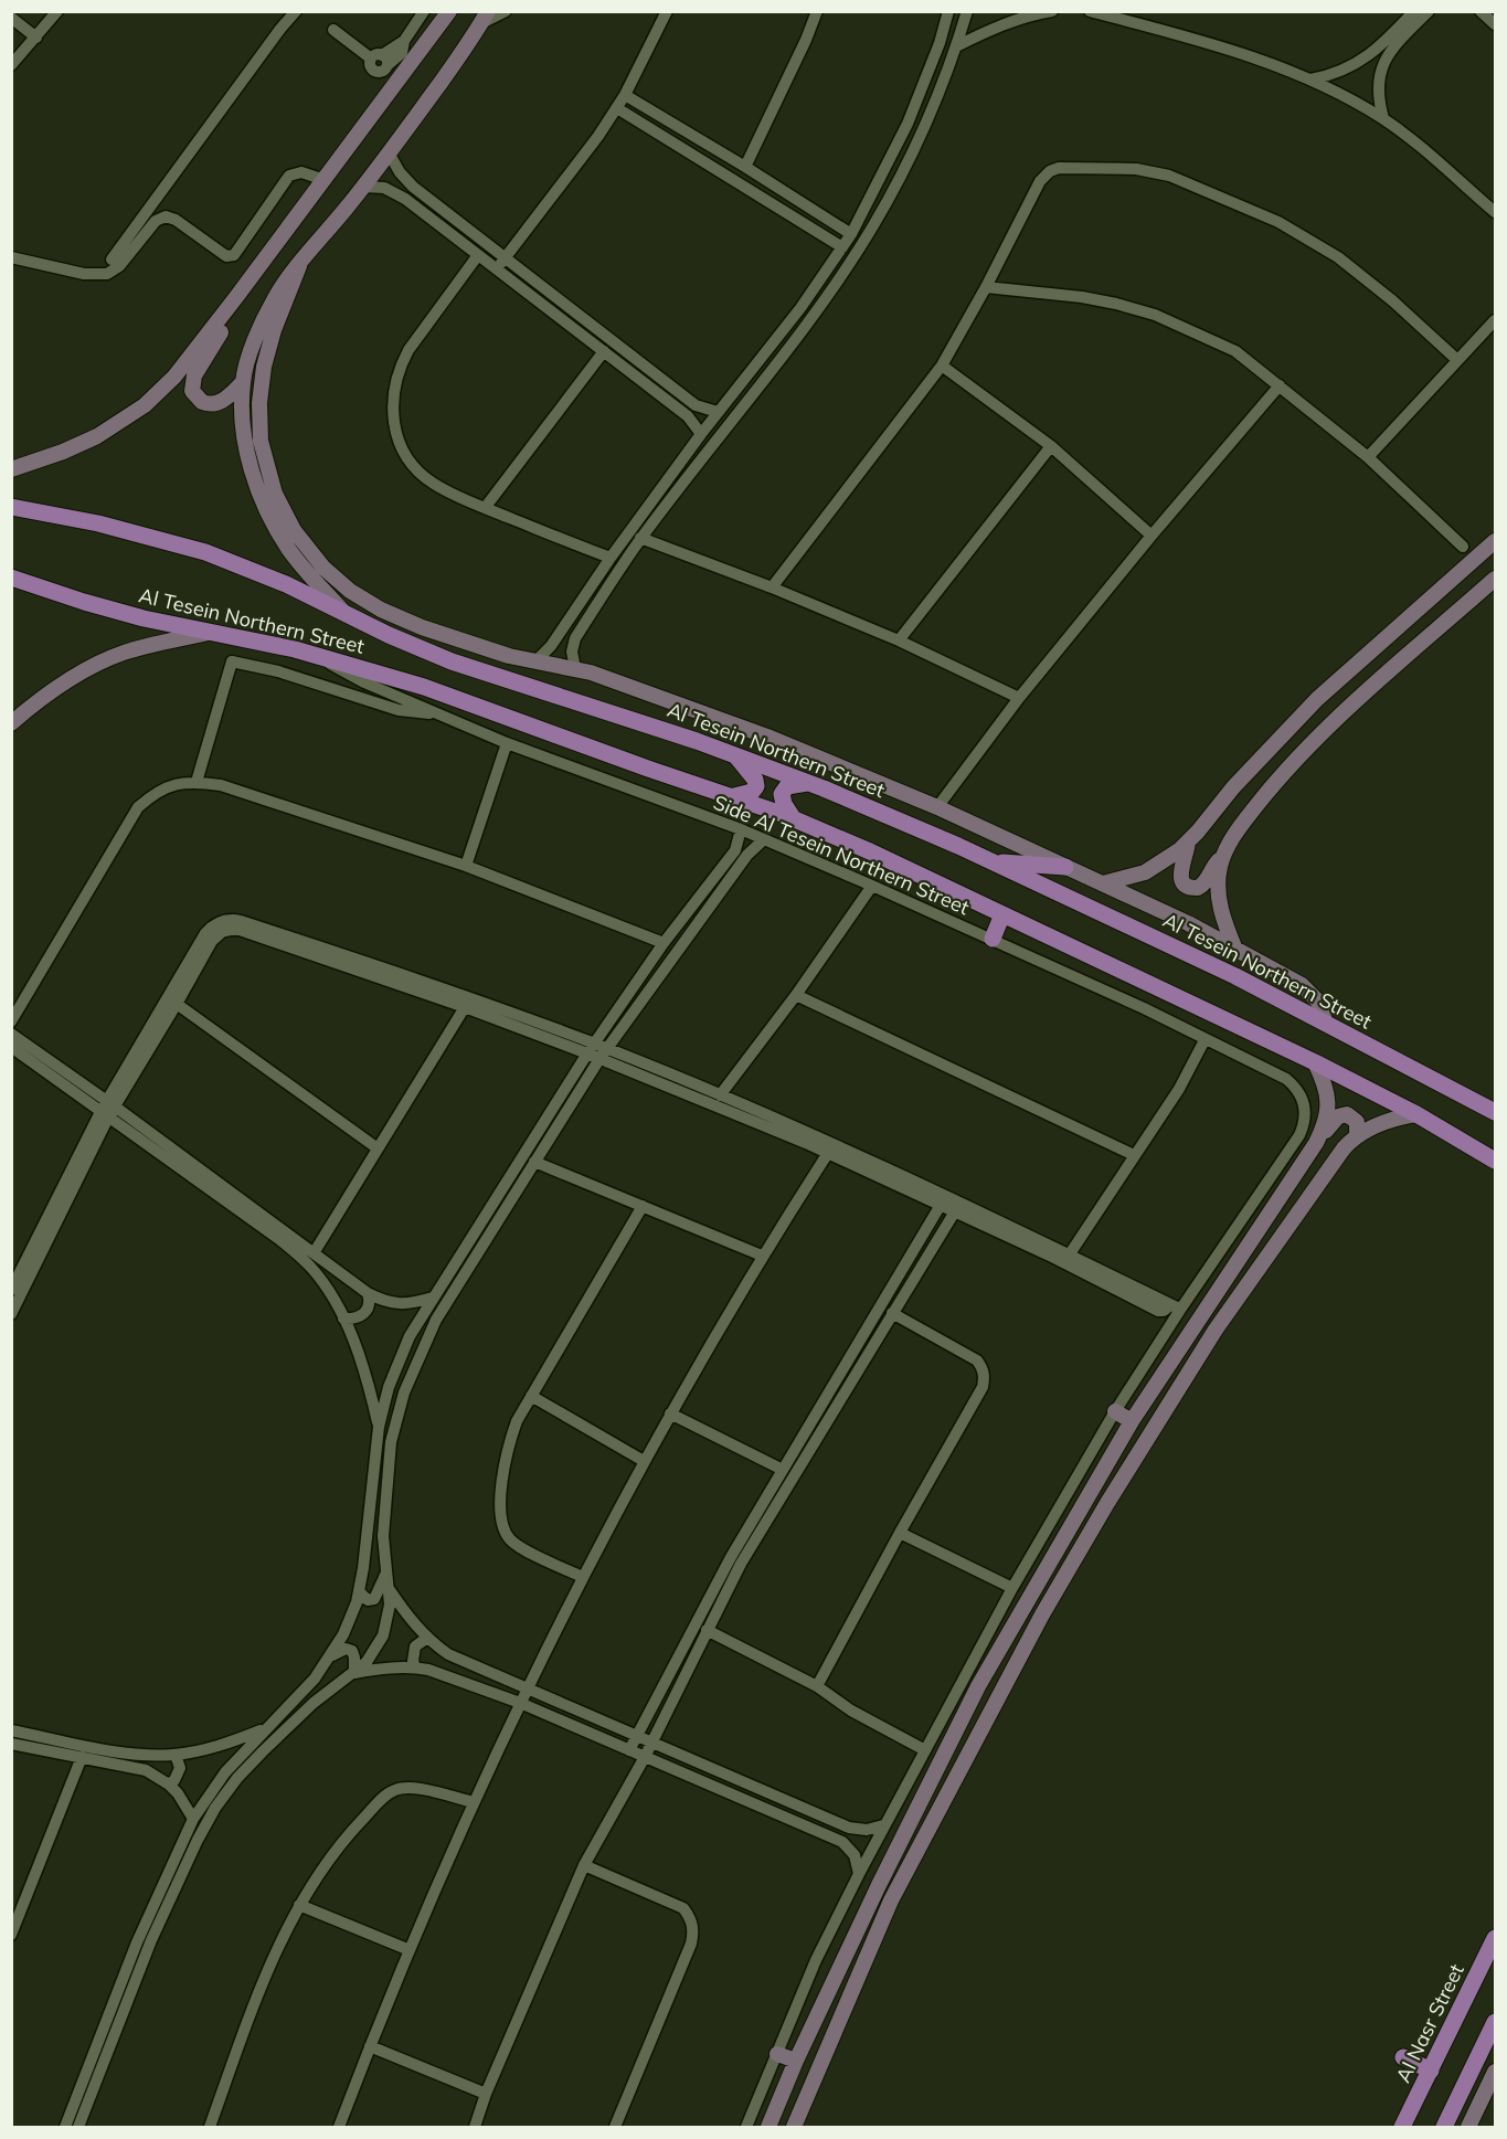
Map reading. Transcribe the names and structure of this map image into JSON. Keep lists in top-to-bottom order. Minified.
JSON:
{"streets":{"main road":["Al Tesein Northern Street","Al Nasr Street"],"street":["Side Al Tesein Northern Street"]},"crossings":[["Al Tesein Northern Street","Side Al Tesein Northern Street"]]}
